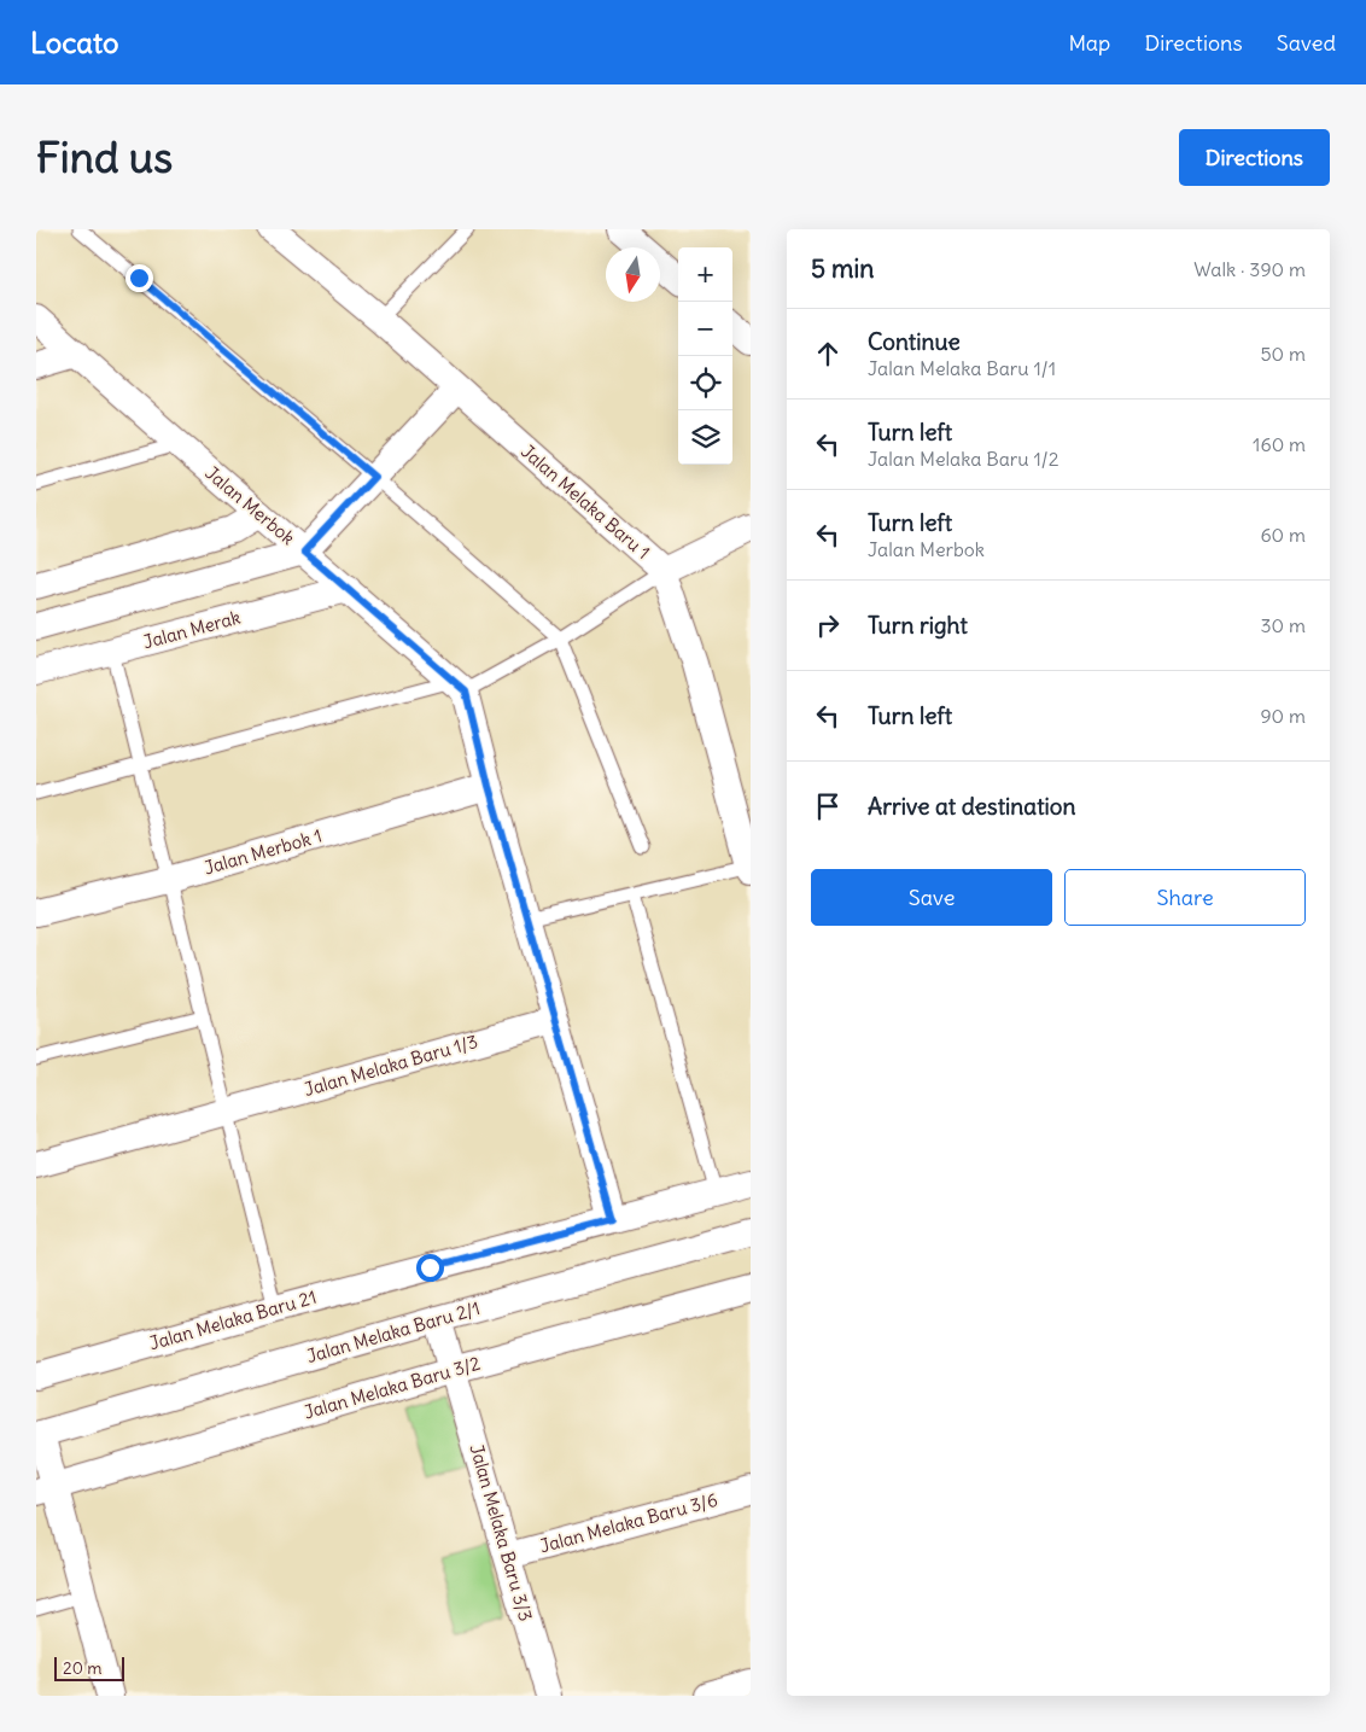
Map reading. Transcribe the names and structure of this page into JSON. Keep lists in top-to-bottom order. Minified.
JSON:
{"streets":{"street":["Jalan Melaka Baru 1","Jalan Merbok","Jalan Merak","Jalan Merbok 1","Jalan Melaka Baru 1/3","Jalan Melaka Baru 21","Jalan Melaka Baru 2/1","Jalan Melaka Baru 3/2","Jalan Melaka Baru 3/6","Jalan Melaka Baru 3/3"]},"crossings":[["Jalan Merbok","Jalan Merak"],["Jalan Melaka Baru 2/1","Jalan Melaka Baru 3/3"],["Jalan Melaka Baru 3/2","Jalan Melaka Baru 3/3"],["Jalan Melaka Baru 3/6","Jalan Melaka Baru 3/3"]],"scale_bar":"20 m","north":"bottom","page":{"header":"Locato","nav":["Map","Directions","Saved"],"buttons":["Directions",["Save","Share"]],"title":"Find us","heading":["5 min","Walk · 390 m"],"map_buttons":["+","−"],"list":[["Continue","Jalan Melaka Baru 1/1","50 m"],["Turn left","Jalan Melaka Baru 1/2","160 m"],["Turn left","Jalan Merbok","60 m"],["Turn right","30 m"],["Turn left","90 m"],"Arrive at destination"],"scale":"20 m"}}
